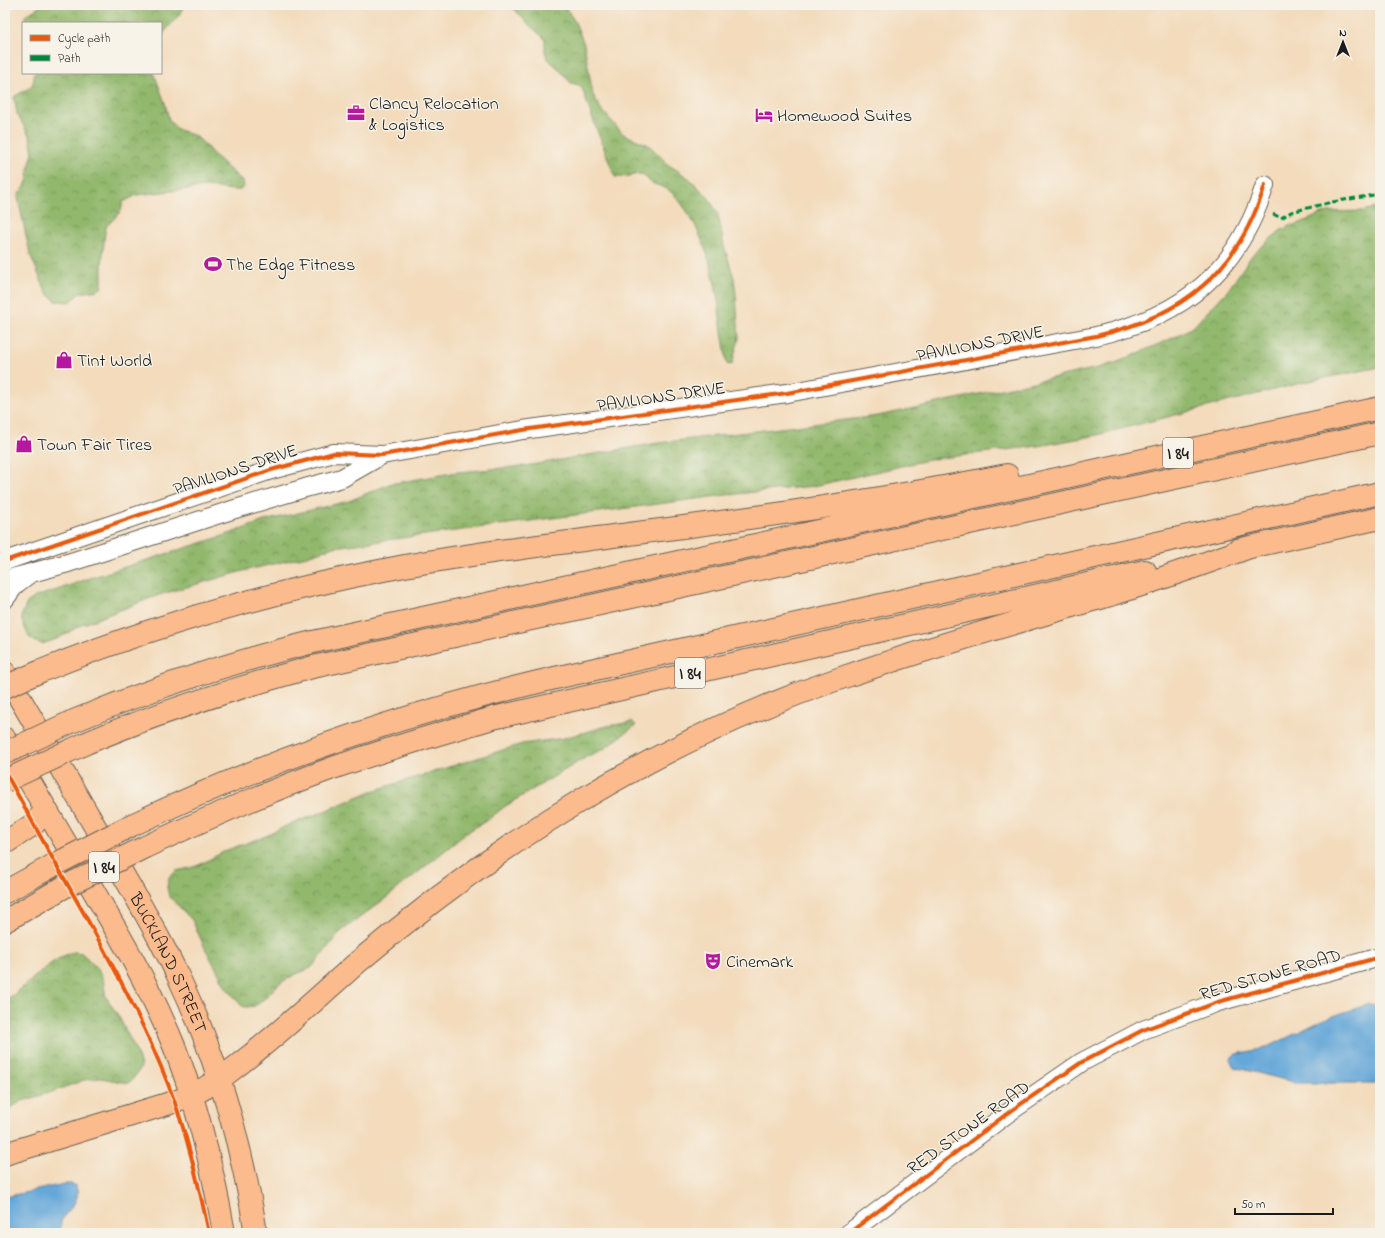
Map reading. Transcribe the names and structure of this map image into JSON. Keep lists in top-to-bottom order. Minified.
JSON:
{"streets":{"main road":["I 84","BUCKLAND STREET"],"street":["PAVILIONS DRIVE","RED STONE ROAD"]},"places":{"office":["Clancy Relocation & Logistics"],"hotel":["Homewood Suites"],"sports":["The Edge Fitness"],"shop":["Tint World","Town Fair Tires"],"theatre":["Cinemark"]},"legend":["Cycle path","Path"],"scale_bar":"50 m","north":"top"}
